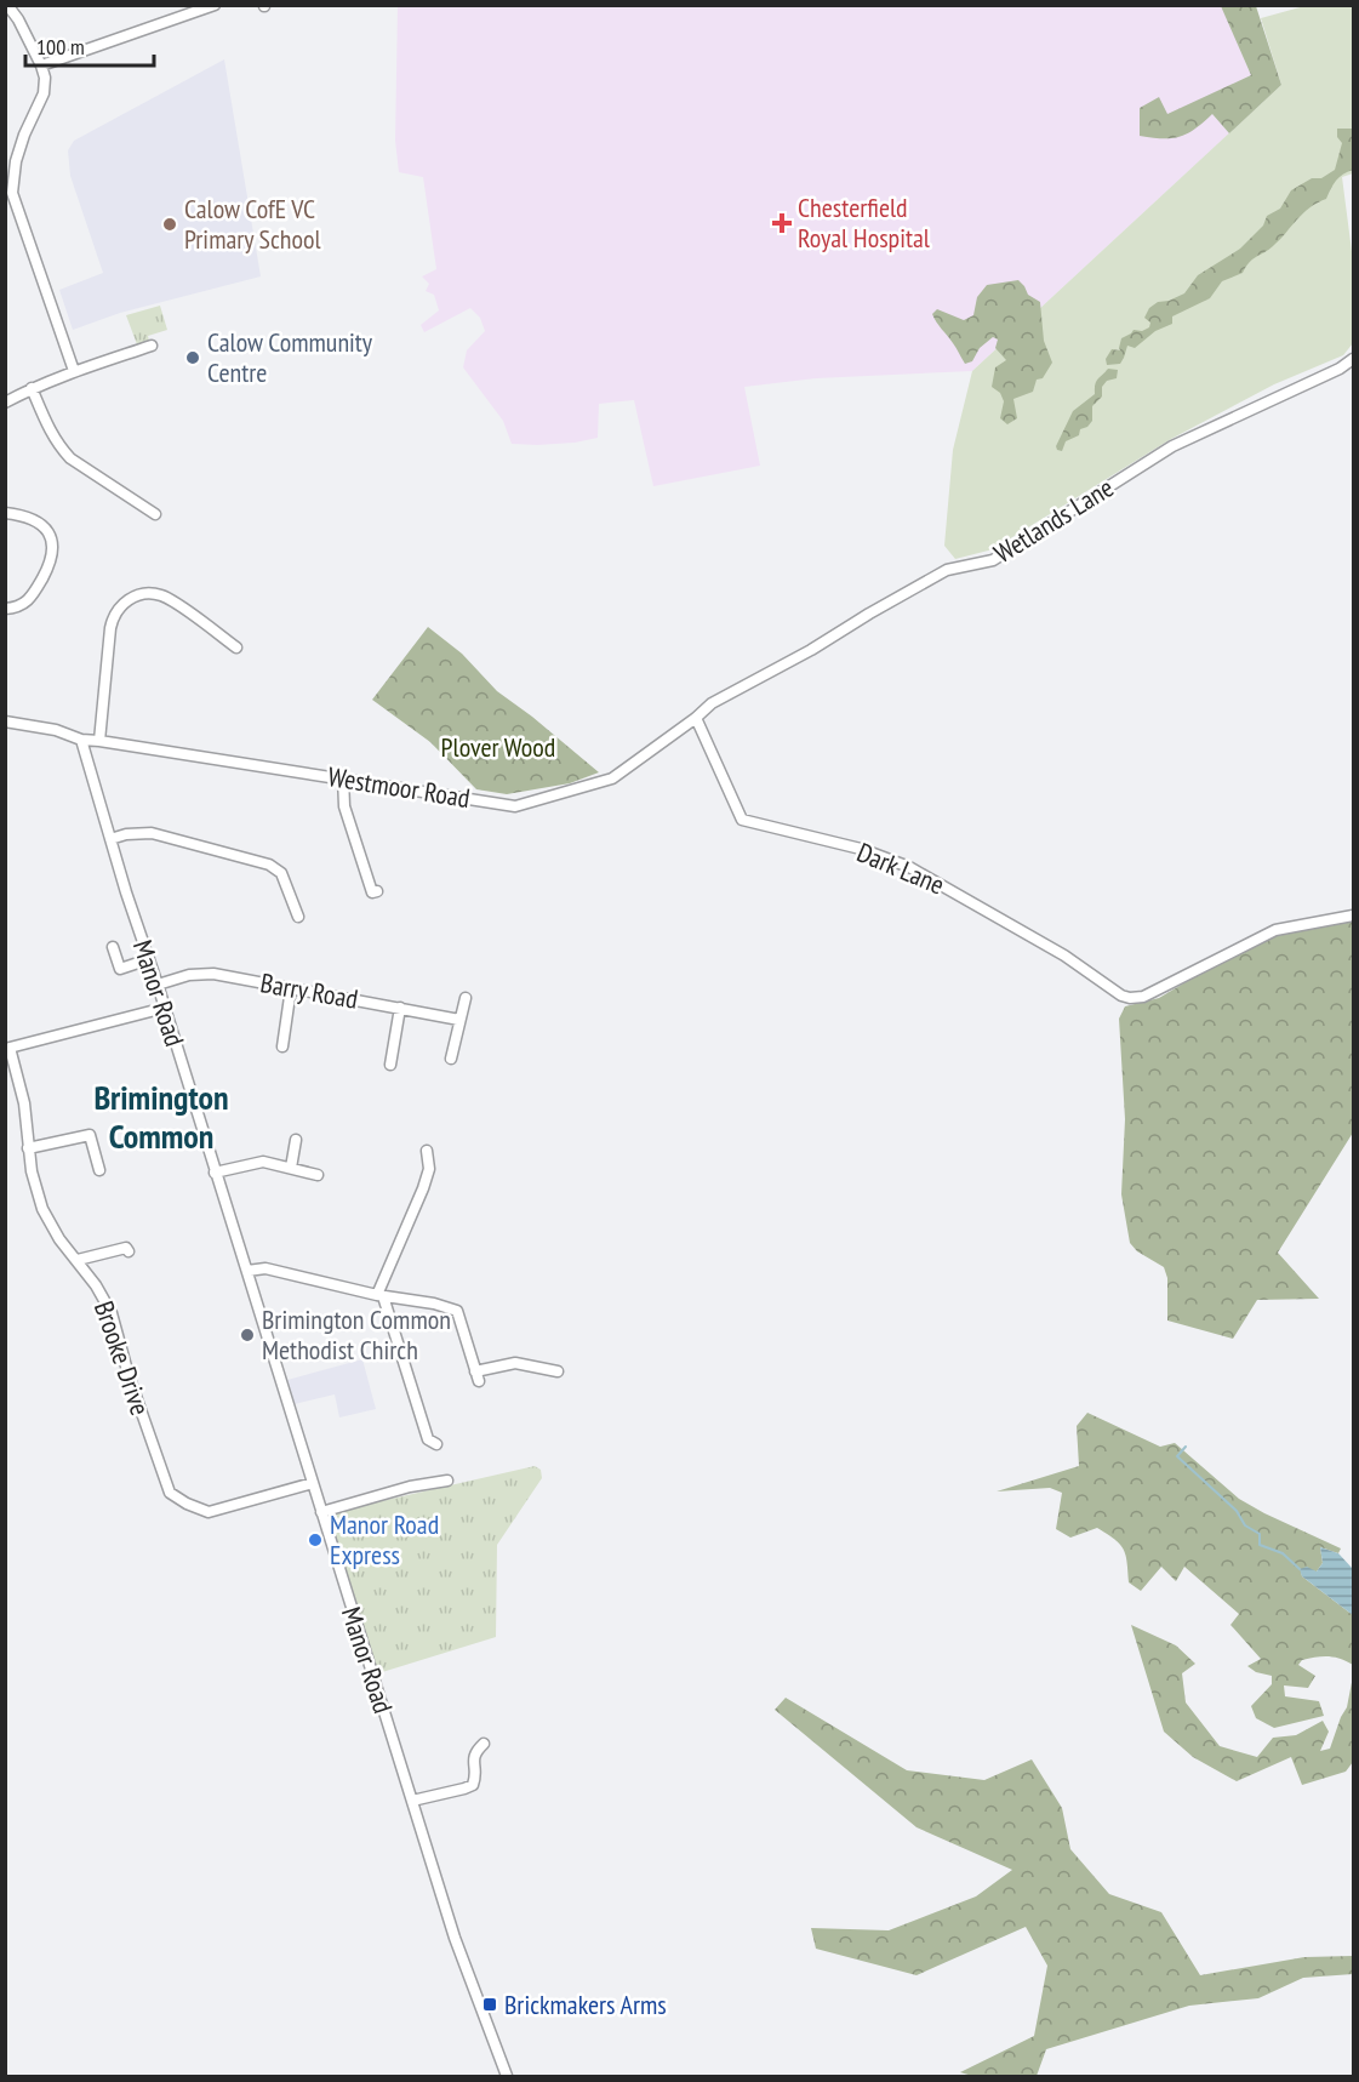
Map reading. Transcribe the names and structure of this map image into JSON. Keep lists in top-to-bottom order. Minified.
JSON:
{"streets":{"street":["Wetlands Lane","Westmoor Road","Dark Lane","Barry Road","Manor Road","Brooke Drive"]},"crossings":[["Wetlands Lane","Westmoor Road"],["Wetlands Lane","Dark Lane"],["Westmoor Road","Dark Lane"],["Westmoor Road","Manor Road"],["Barry Road","Manor Road"],["Manor Road","Brooke Drive"]],"districts":["Brimington Common"],"parks":["Plover Wood"],"places":{"health":["Chesterfield Royal Hospital"],"other":["Calow CofE VC Primary School","Calow Community Centre","Brimington Common Methodist Chirch","Manor Road Express"],"transit":["Brickmakers Arms"]},"scale_bar":"100 m"}
